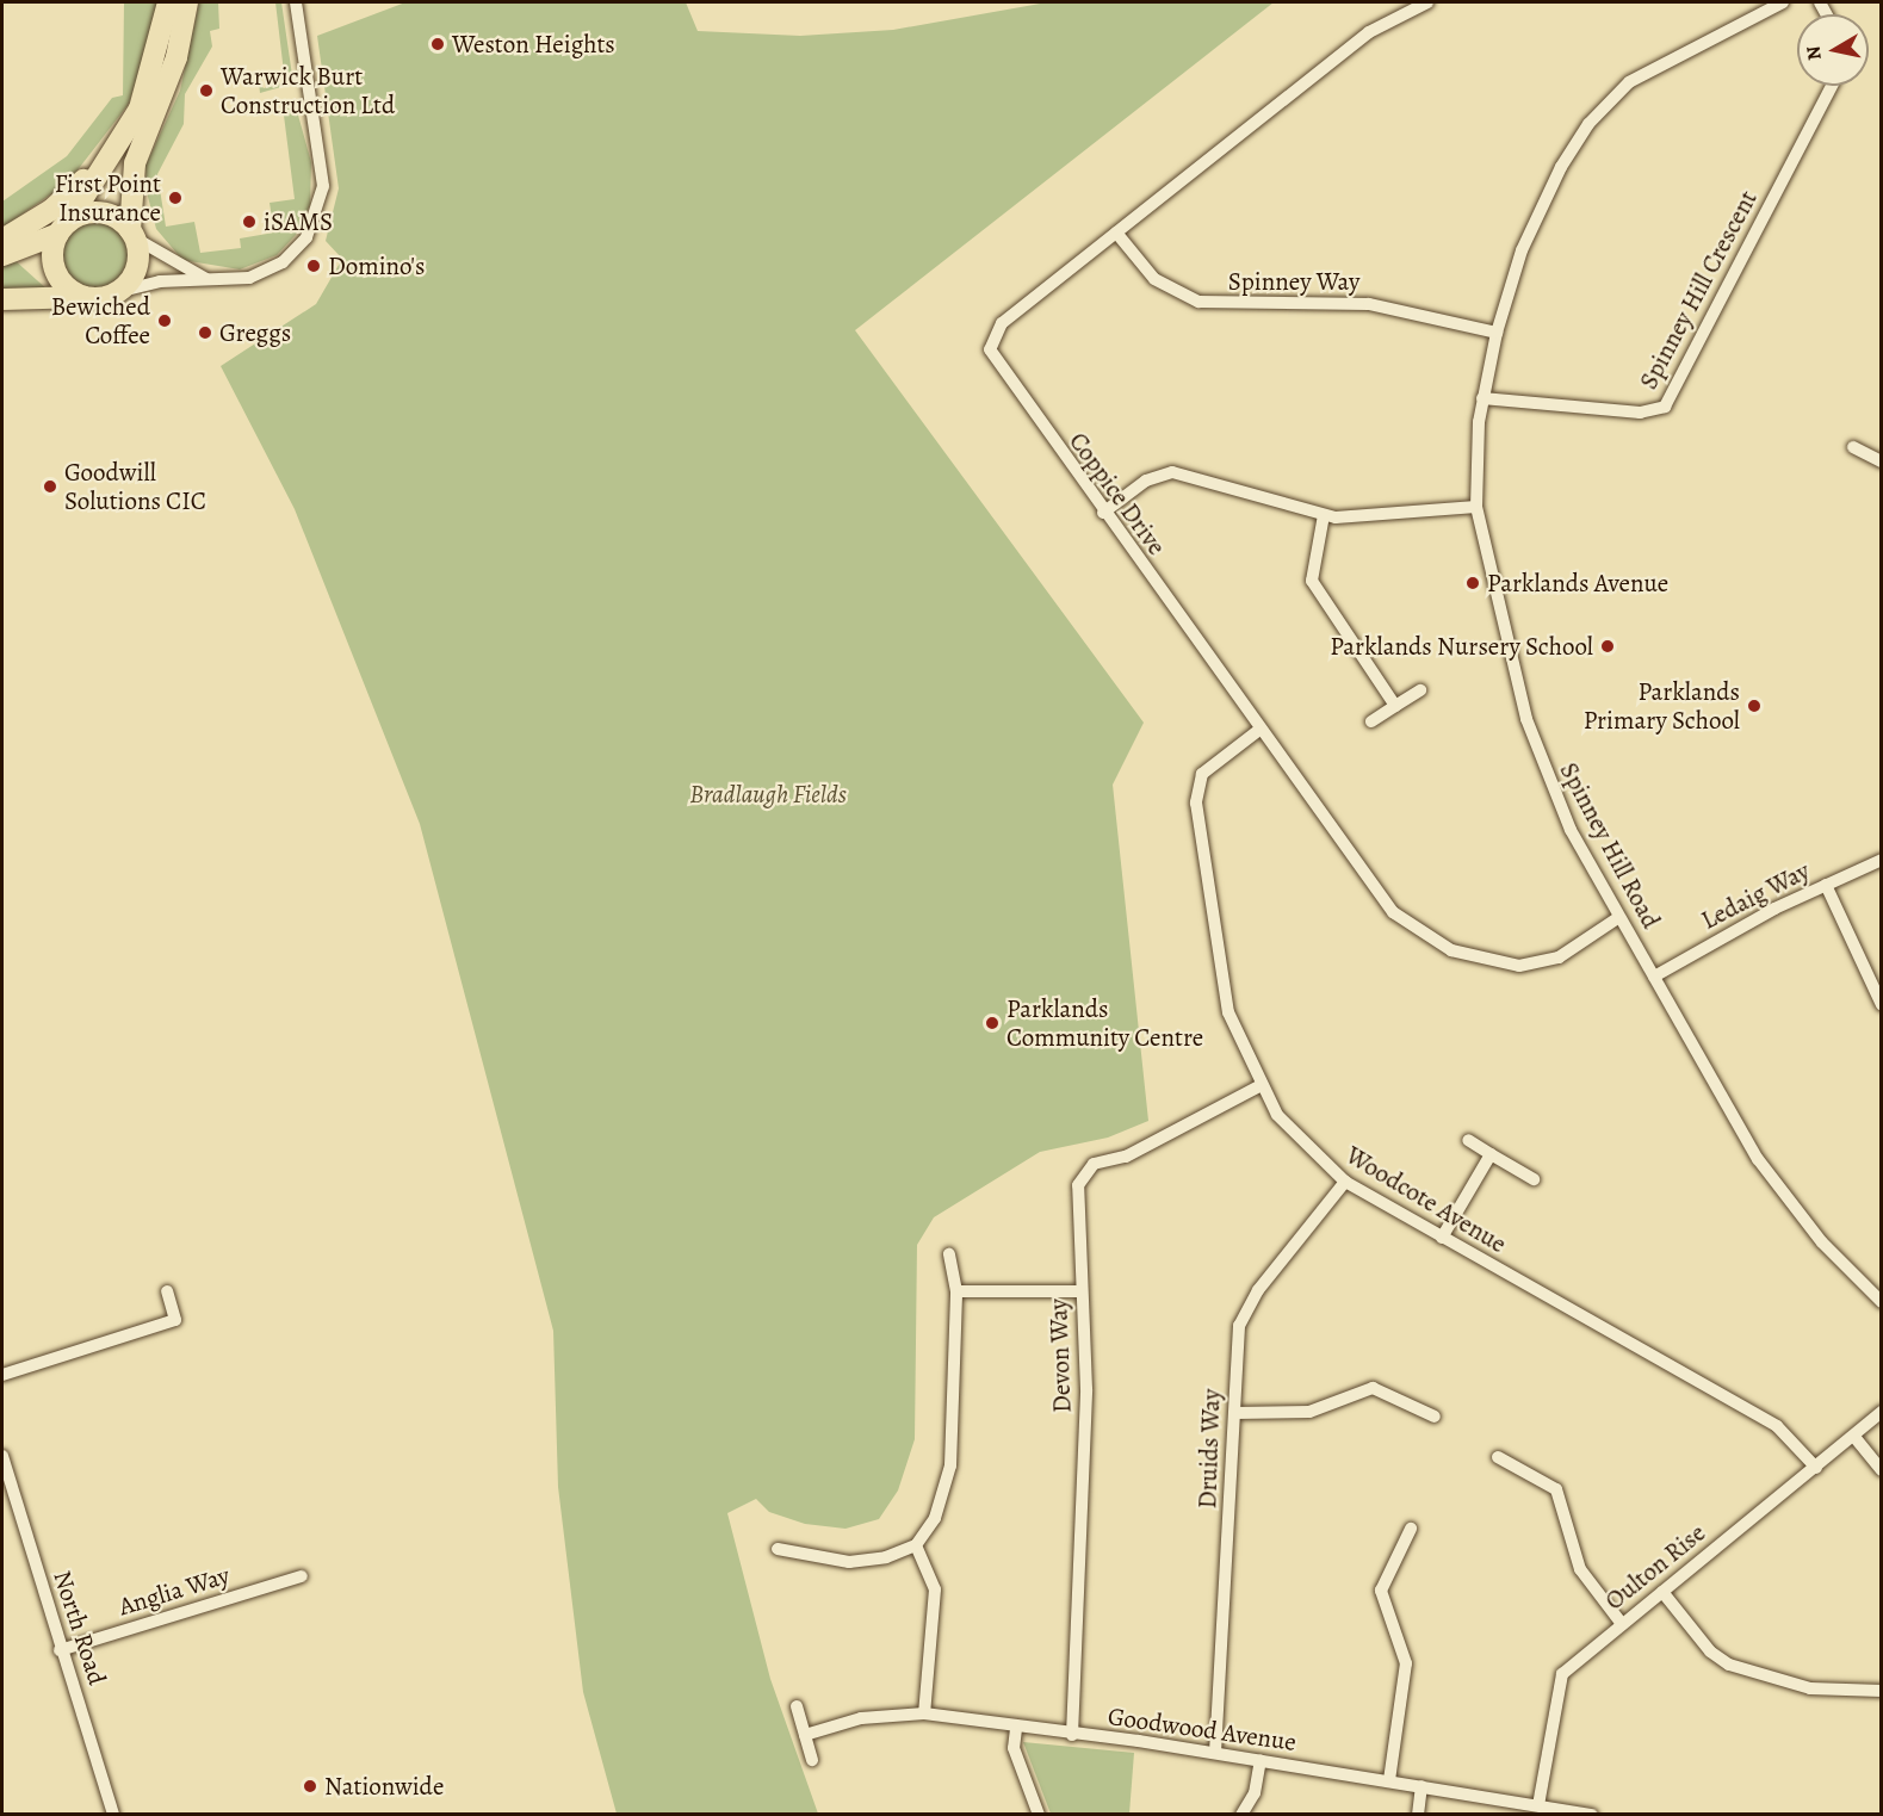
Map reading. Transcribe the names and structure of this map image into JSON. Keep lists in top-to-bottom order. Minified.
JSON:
{"streets":{"street":["Spinney Way","Spinney Hill Crescent","Coppice Drive","Spinney Hill Road","Ledaig Way","Woodcote Avenue","Devon Way","Druids Way","Oulton Rise","Anglia Way","North Road","Goodwood Avenue"]},"crossings":[["Spinney Way","Coppice Drive"],["Spinney Way","Spinney Hill Road"],["Spinney Hill Crescent","Spinney Hill Road"],["Coppice Drive","Spinney Hill Road"],["Coppice Drive","Woodcote Avenue"],["Spinney Hill Road","Ledaig Way"],["Woodcote Avenue","Devon Way"],["Woodcote Avenue","Druids Way"],["Woodcote Avenue","Oulton Rise"],["Devon Way","Goodwood Avenue"],["Druids Way","Goodwood Avenue"],["Oulton Rise","Goodwood Avenue"],["Anglia Way","North Road"]],"parks":["Bradlaugh Fields"],"places":["Weston Heights","Warwick Burt Construction Ltd","First Point Insurance","iSAMS","Domino's","Bewiched Coffee","Greggs","Goodwill Solutions CIC","Parklands Avenue","Parklands Nursery School","Parklands Primary School","Parklands Community Centre","Nationwide"],"north":"left"}
